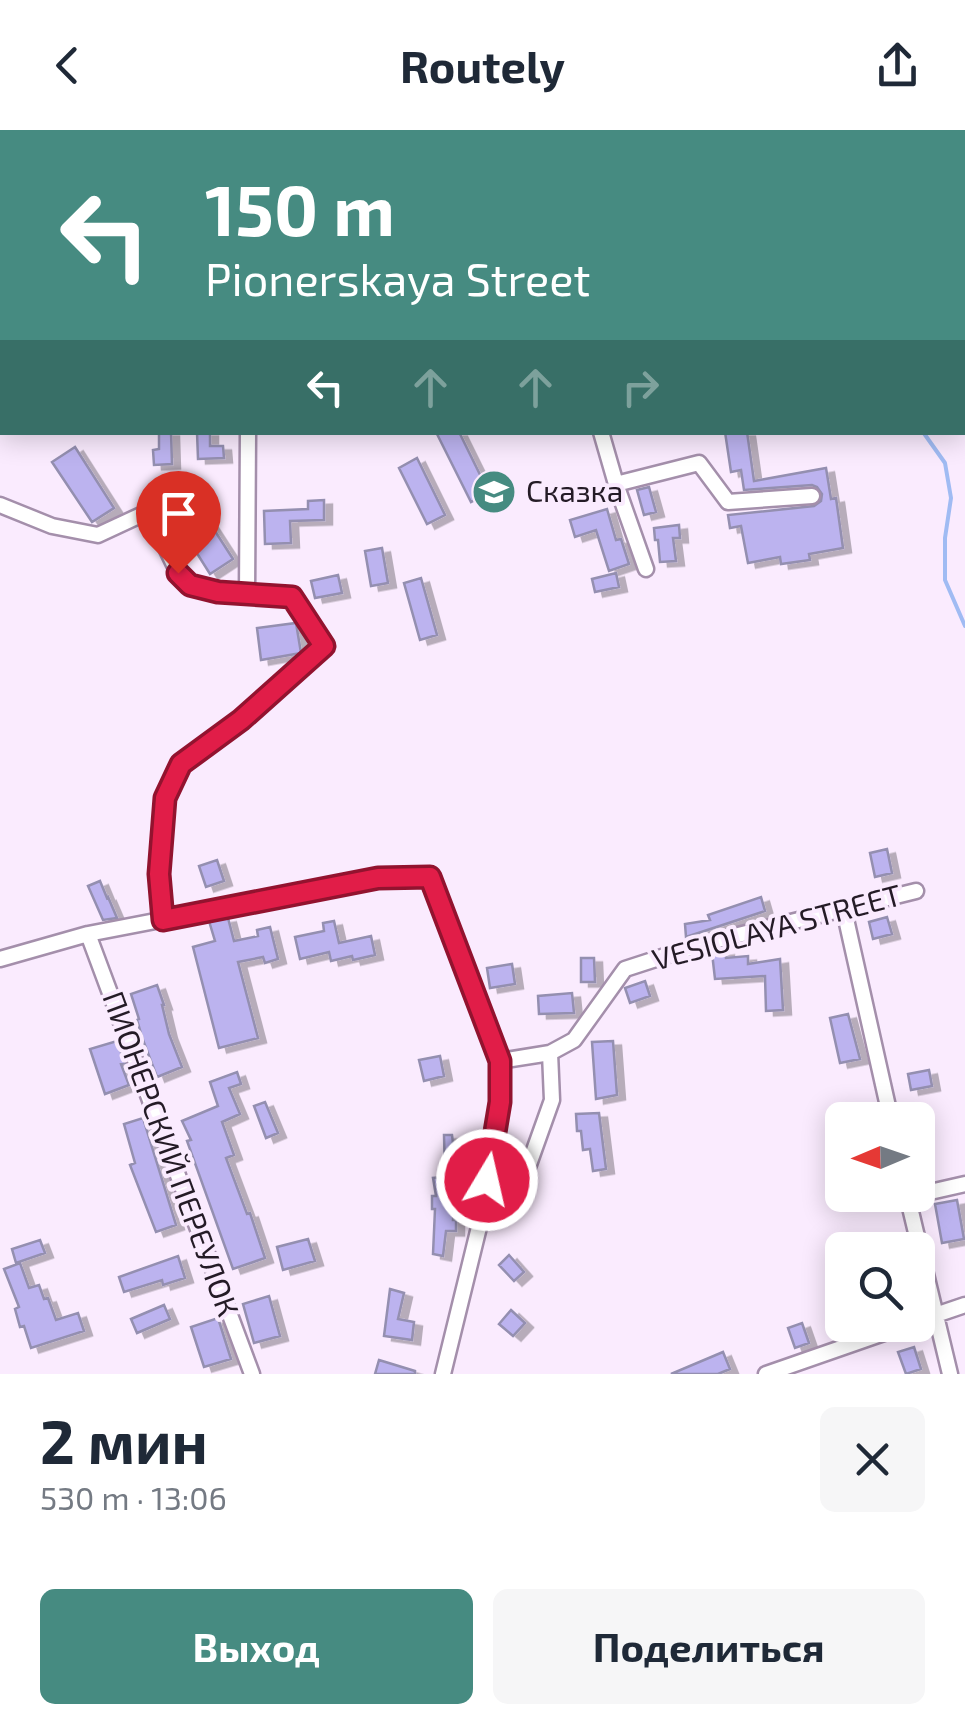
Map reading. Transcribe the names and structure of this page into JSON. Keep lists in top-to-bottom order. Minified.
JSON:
{"streets":{"street":["VESIOLAYA STREET","ПИОНЕРСКИЙ ПЕРЕУЛОК"]},"places":{"school or university":["Сказка"]},"north":"left","page":{"header":"Routely","turn":["150 m","Pionerskaya Street"],"heading":["2 мин","530 m · 13:06"],"buttons":["Выход","Поделиться"]}}
